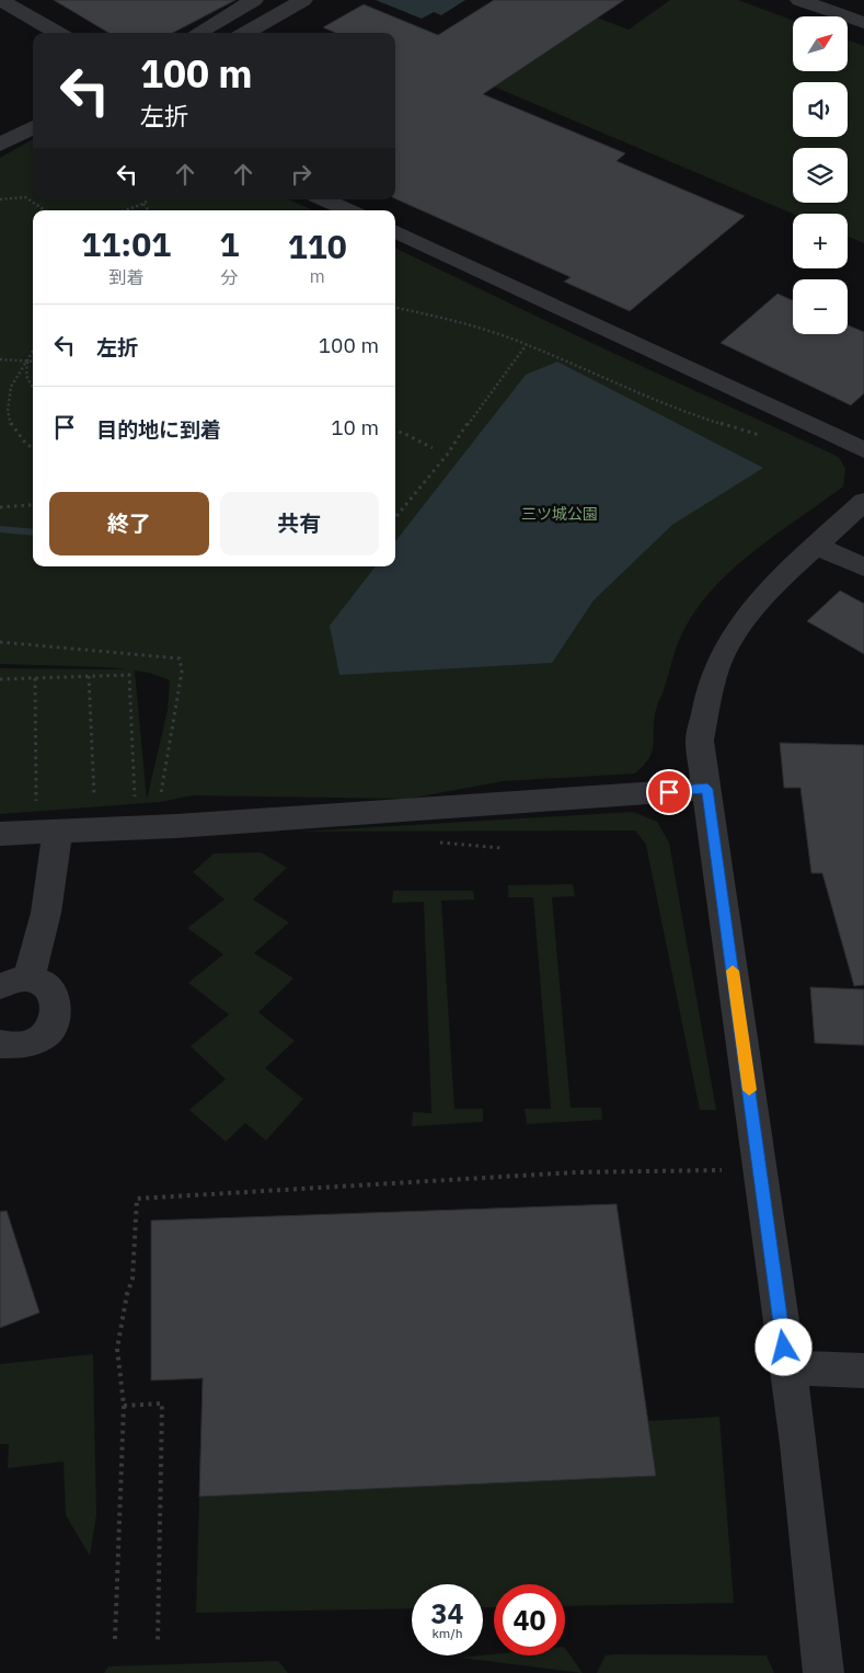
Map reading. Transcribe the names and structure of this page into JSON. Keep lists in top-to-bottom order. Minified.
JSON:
{"parks":["三ツ城公園"],"north":"top right","page":{"map_buttons":["+","−"],"turn":["100 m","左折"],"eta":["11:01","到着","1","分","110","m"],"list":[{"name":"左折","value":"100 m"},{"name":"目的地に到着","value":"10 m"}],"buttons":["終了","共有"],"speed":"34 km/h","limit":"40"}}
